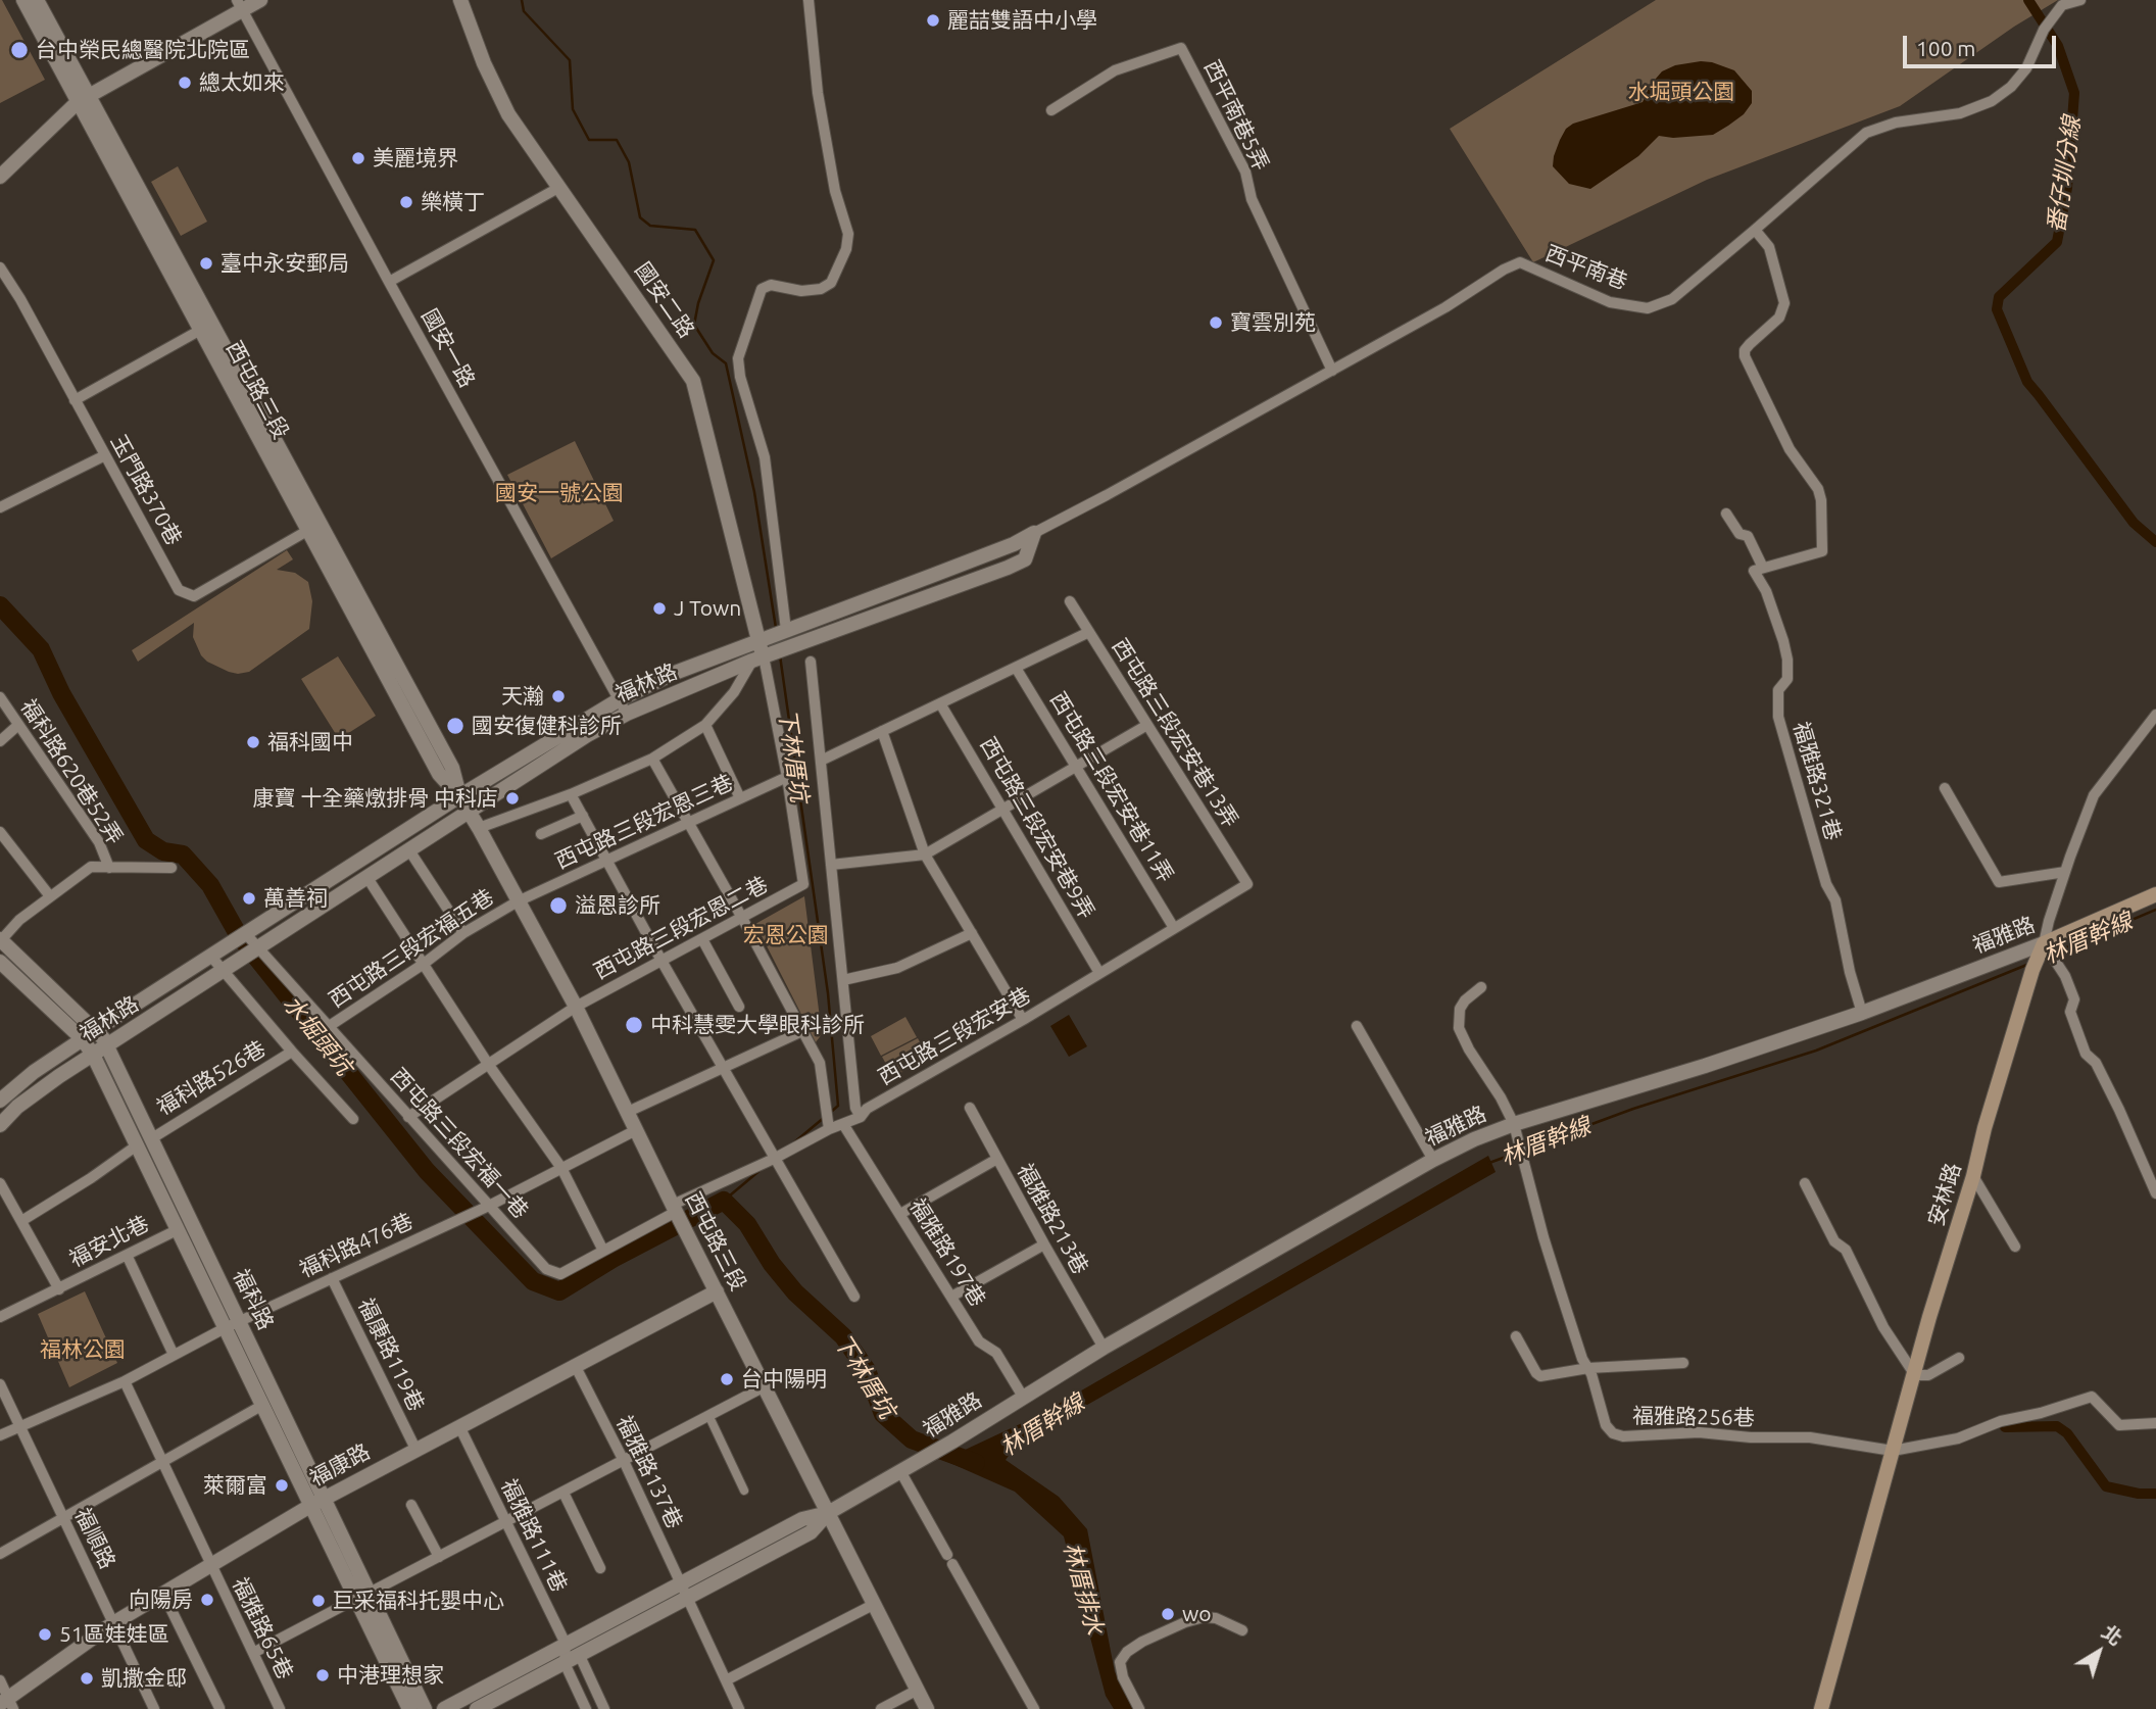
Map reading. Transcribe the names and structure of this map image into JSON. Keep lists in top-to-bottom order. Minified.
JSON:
{"streets":{"main road":["福雅路","安林路"],"street":["西平南巷5弄","西平南巷","國安二路","國安一路","西屯路三段","玉門路370巷","福林路","西屯路三段宏安巷13弄","福科路620巷52弄","福雅路321巷","西屯路三段宏安巷11弄","西屯路三段宏恩三巷","西屯路三段宏安巷9弄","西屯路三段宏恩二巷","西屯路三段宏福五巷","西屯路三段宏安巷","福科路526巷","西屯路三段宏福一巷","福雅路213巷","福安北巷","福科路476巷","福雅路197巷","福科路","福康路119巷","福雅路256巷","福康路","福雅路137巷","福雅路111巷","福順路","福雅路65巷"]},"crossings":[["西平南巷5弄","西平南巷"],["西平南巷","福林路"],["國安二路","福林路"],["國安一路","福林路"],["西屯路三段","玉門路370巷"],["西屯路三段","福林路"],["西屯路三段","西屯路三段宏恩三巷"],["西屯路三段","西屯路三段宏恩二巷"],["西屯路三段","福雅路"],["西屯路三段","西屯路三段宏福五巷"],["西屯路三段","西屯路三段宏安巷"],["西屯路三段","西屯路三段宏福一巷"],["西屯路三段","福科路476巷"],["西屯路三段","福康路"],["福林路","西屯路三段宏福一巷"],["福林路","福科路"],["西屯路三段宏安巷13弄","西屯路三段宏安巷"],["福雅路321巷","福雅路"],["西屯路三段宏安巷11弄","西屯路三段宏安巷"],["西屯路三段宏恩三巷","西屯路三段宏恩二巷"],["西屯路三段宏恩三巷","西屯路三段宏福五巷"],["西屯路三段宏安巷9弄","西屯路三段宏安巷"],["西屯路三段宏恩二巷","西屯路三段宏福一巷"],["福雅路","安林路"],["福雅路","福雅路213巷"],["福雅路","福雅路197巷"],["福雅路","福雅路256巷"],["福雅路","福雅路137巷"],["福雅路","福雅路111巷"],["西屯路三段宏福五巷","西屯路三段宏福一巷"],["西屯路三段宏安巷","西屯路三段宏福一巷"],["西屯路三段宏安巷","福雅路197巷"],["福科路526巷","福科路"],["西屯路三段宏福一巷","福科路476巷"],["安林路","福雅路256巷"],["福安北巷","福科路"],["福科路476巷","福科路"],["福科路476巷","福康路119巷"],["福科路476巷","福順路"],["福科路476巷","福雅路65巷"],["福科路","福康路"],["福康路119巷","福康路"],["福康路","福雅路137巷"],["福康路","福雅路111巷"],["福康路","福順路"],["福康路","福雅路65巷"]],"water":["番仔圳分線","下林厝坑","林厝幹線","水堀頭坑","林厝排水"],"parks":["水堀頭公園","國安一號公園","宏恩公園","福林公園"],"places":["麗喆雙語中小學","台中榮民總醫院北院區","總太如來","美麗境界","樂橫丁","臺中永安郵局","寶雲別苑","J Town","天瀚","國安復健科診所","福科國中","康寶 十全藥燉排骨 中科店","萬善祠","溢恩診所","中科慧雯大學眼科診所","台中陽明","萊爾富","向陽房","巨采福科托嬰中心","wo","51區娃娃區","中港理想家","凱撒金邸"],"scale_bar":"100 m","north":"top right"}
